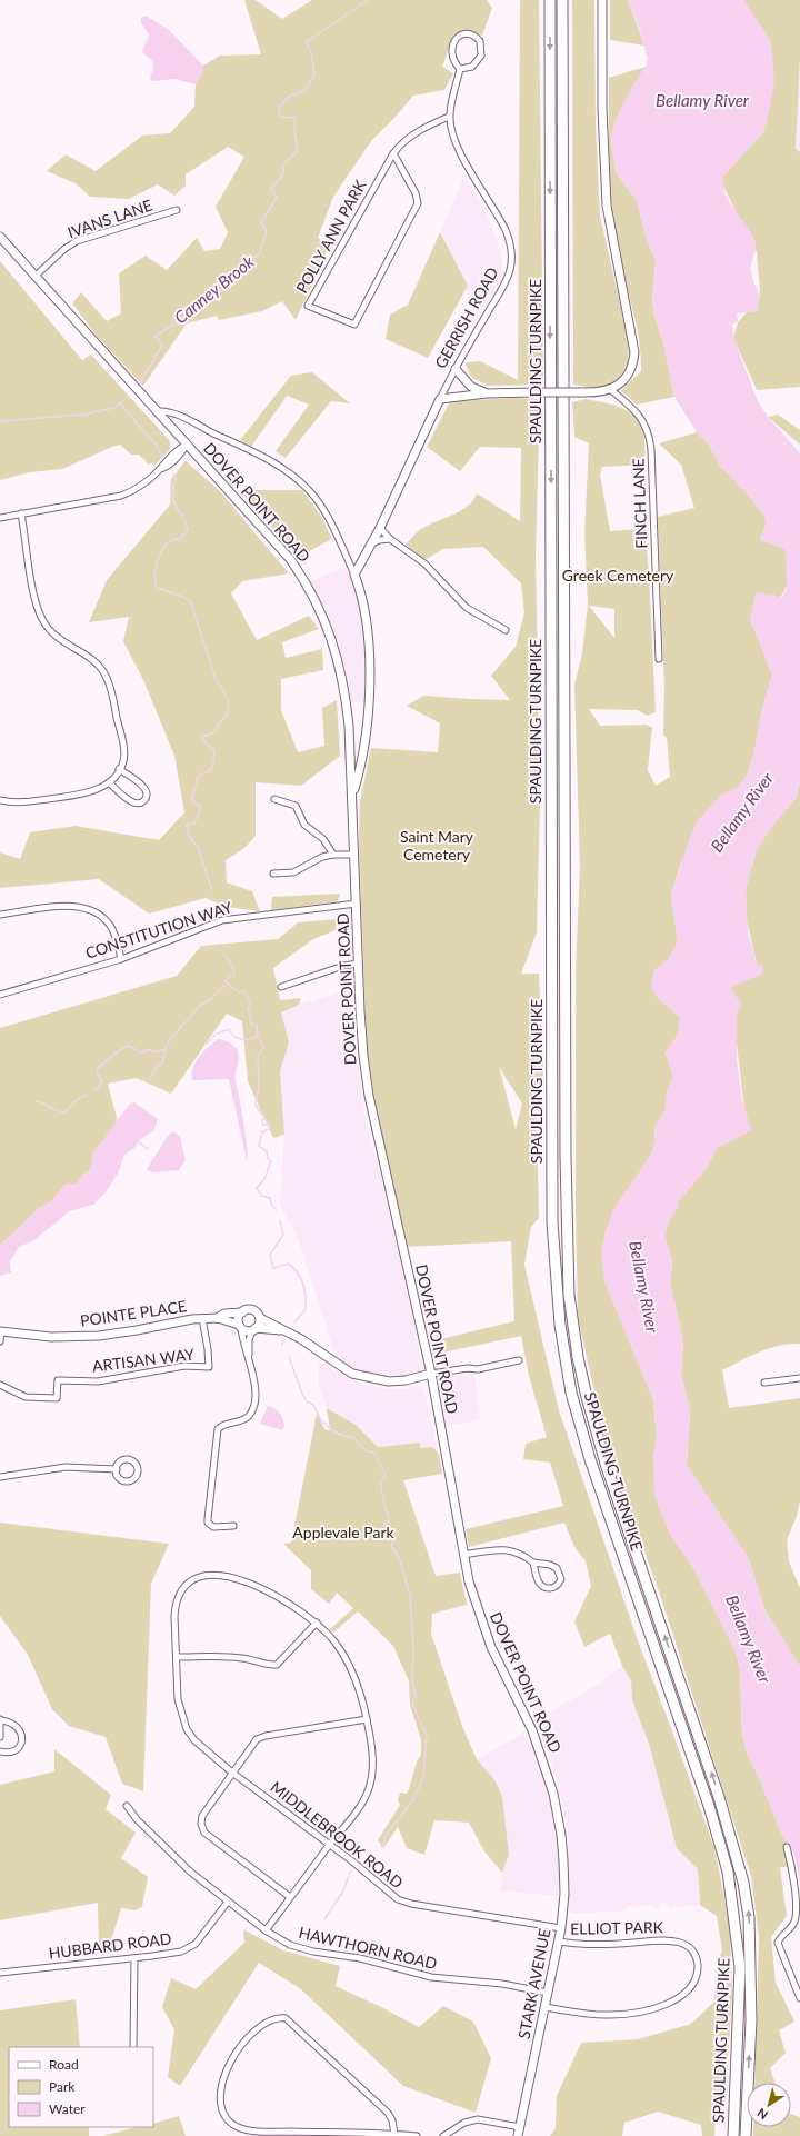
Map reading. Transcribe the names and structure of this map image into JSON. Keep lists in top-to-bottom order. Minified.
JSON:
{"streets":{"highway":["SPAULDING TURNPIKE"],"main road":["GERRISH ROAD","DOVER POINT ROAD","POINTE PLACE","STARK AVENUE"],"street":["IVANS LANE","POLLY ANN PARK","FINCH LANE","CONSTITUTION WAY","ARTISAN WAY","MIDDLEBROOK ROAD","ELLIOT PARK","HUBBARD ROAD","HAWTHORN ROAD"]},"crossings":[["IVANS LANE","DOVER POINT ROAD"],["POLLY ANN PARK","GERRISH ROAD"],["DOVER POINT ROAD","CONSTITUTION WAY"],["DOVER POINT ROAD","STARK AVENUE"],["POINTE PLACE","ARTISAN WAY"],["MIDDLEBROOK ROAD","HAWTHORN ROAD"],["MIDDLEBROOK ROAD","STARK AVENUE"],["ELLIOT PARK","STARK AVENUE"],["HUBBARD ROAD","HAWTHORN ROAD"],["HAWTHORN ROAD","STARK AVENUE"]],"water":["Bellamy River","Canney Brook"],"parks":["Greek Cemetery","Saint Mary Cemetery","Applevale Park"],"legend":["Road","Park","Water"],"north":"bottom left"}
